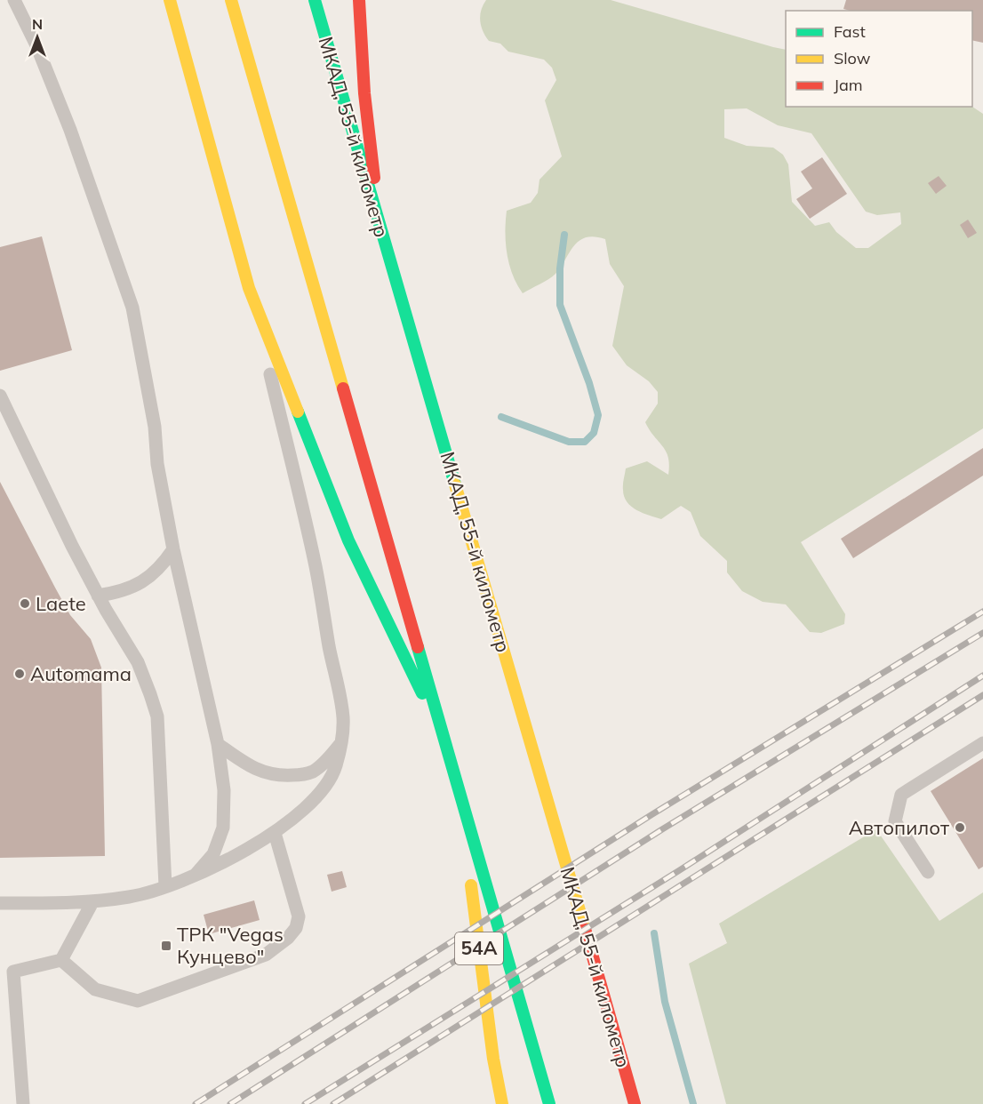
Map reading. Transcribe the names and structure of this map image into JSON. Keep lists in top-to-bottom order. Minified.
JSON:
{"streets":{"main road":["МКАД, 55-й километр","54А"]},"places":{"other":["Laete","Automama","Автопилот"],"transit":["ТРК \"Vegas Кунцево\""]},"legend":["Fast","Slow","Jam"],"north":"top"}
